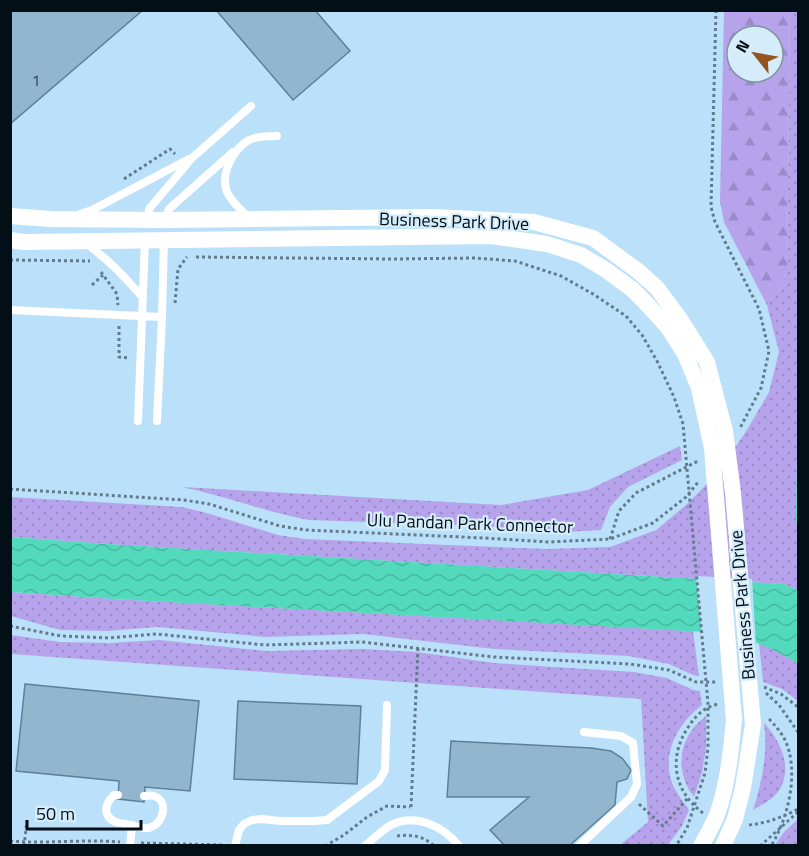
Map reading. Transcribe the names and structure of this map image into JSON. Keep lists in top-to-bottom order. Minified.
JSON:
{"streets":{"street":["Business Park Drive"],"path":["Ulu Pandan Park Connector"]},"house_numbers":["1"],"scale_bar":"50 m","north":"top left"}
